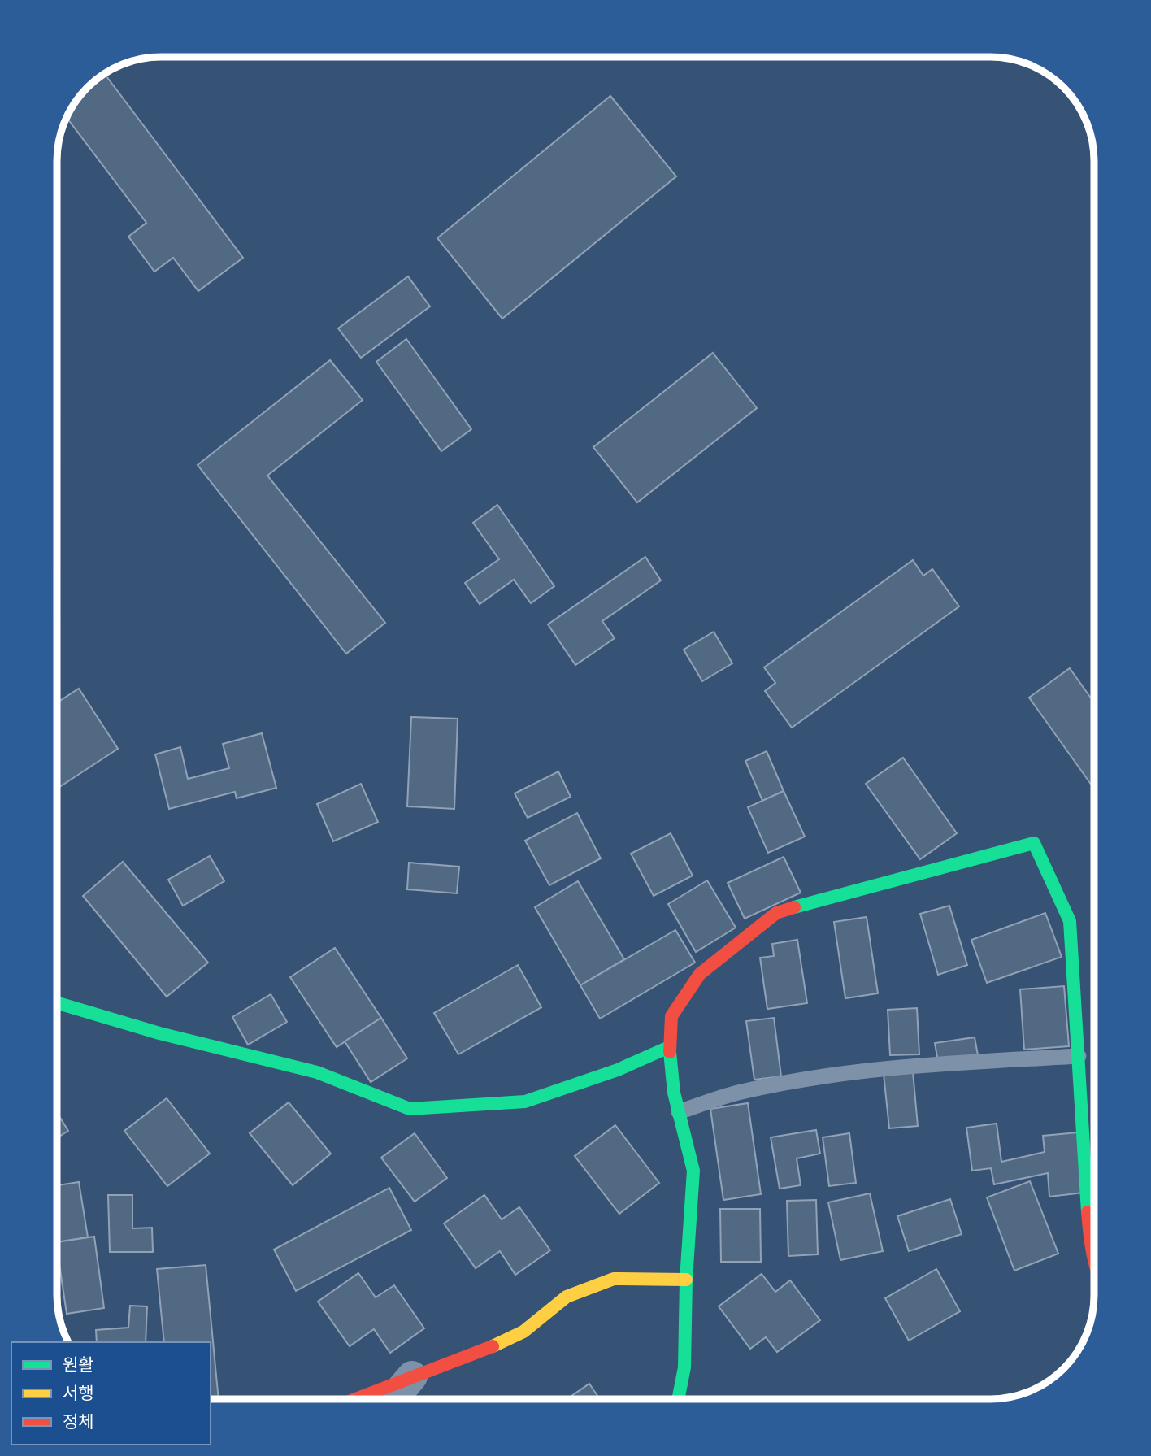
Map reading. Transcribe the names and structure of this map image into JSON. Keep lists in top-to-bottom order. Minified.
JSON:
{"legend":["원활","서행","정체"]}
